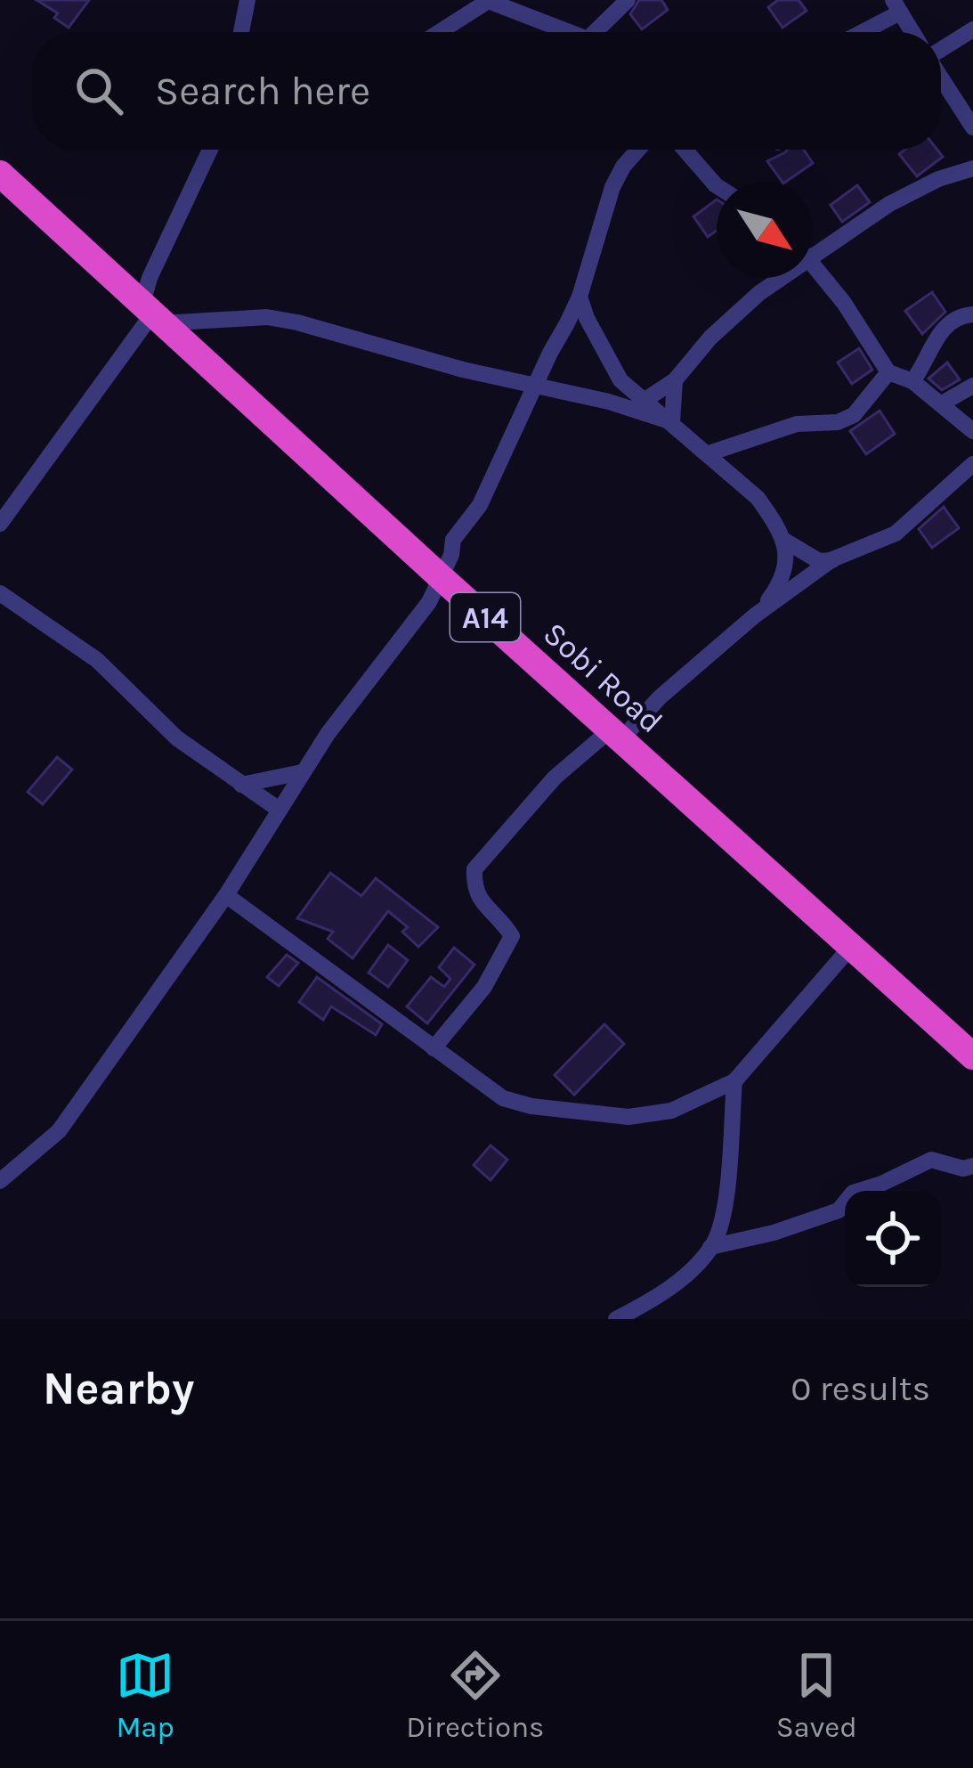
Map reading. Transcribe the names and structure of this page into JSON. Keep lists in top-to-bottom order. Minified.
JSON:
{"streets":{"highway":["A14","Sobi Road"]},"north":"bottom right","page":{"search":"Search here","heading":["Nearby","0 results"],"nav":["Map","Directions","Saved"]}}
